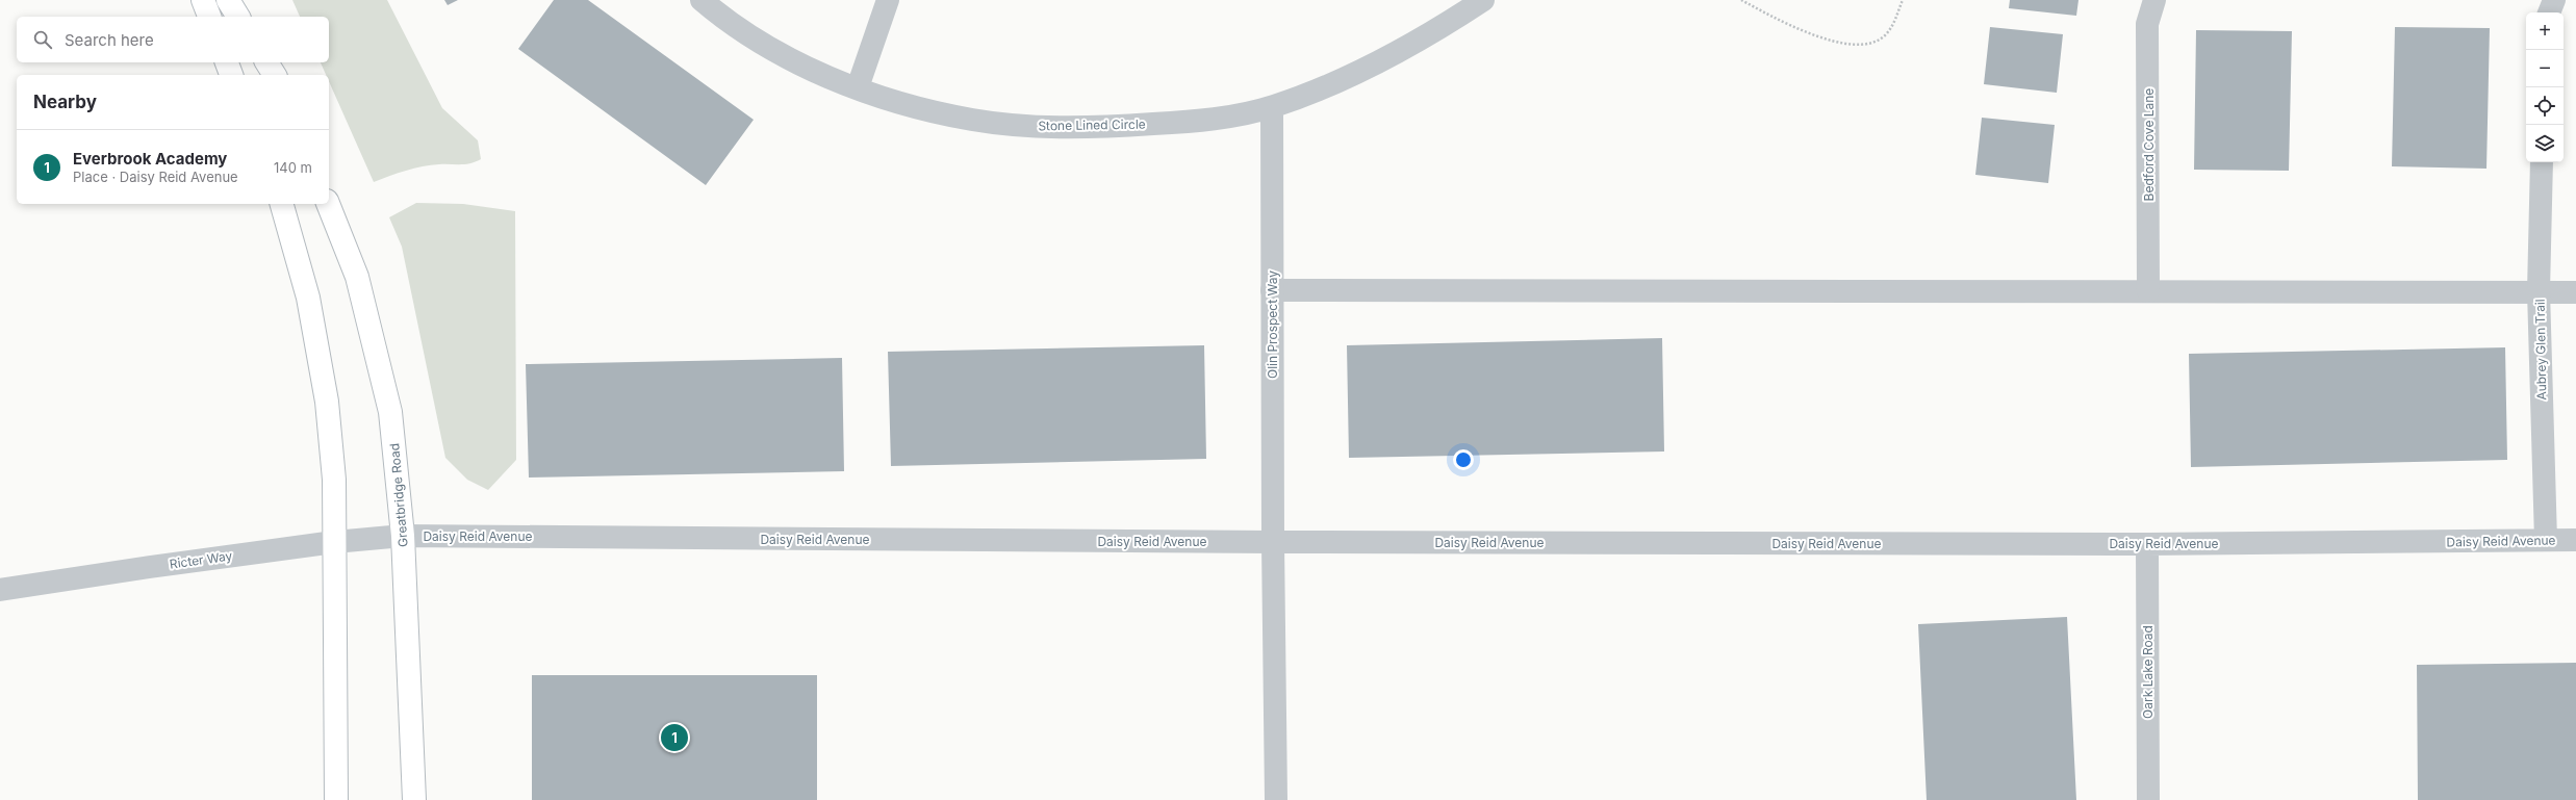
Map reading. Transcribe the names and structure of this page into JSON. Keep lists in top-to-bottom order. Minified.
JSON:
{"streets":{"street":["Stone Lined Circle","Bedford Cove Lane","Olin Prospect Way","Aubrey Glen Trail","Greatbridge Road","Daisy Reid Avenue","Ricter Way","Oark Lake Road"]},"crossings":[["Stone Lined Circle","Olin Prospect Way"],["Olin Prospect Way","Daisy Reid Avenue"],["Aubrey Glen Trail","Daisy Reid Avenue"],["Greatbridge Road","Daisy Reid Avenue"],["Greatbridge Road","Ricter Way"],["Daisy Reid Avenue","Ricter Way"],["Daisy Reid Avenue","Oark Lake Road"]],"page":{"map_buttons":["+","−"],"search":"Search here","heading":"Nearby","list":[{"mark":"1","name":"Everbrook Academy","note":"Place · Daisy Reid Avenue","value":"140 m"}],"pins":"1"}}
